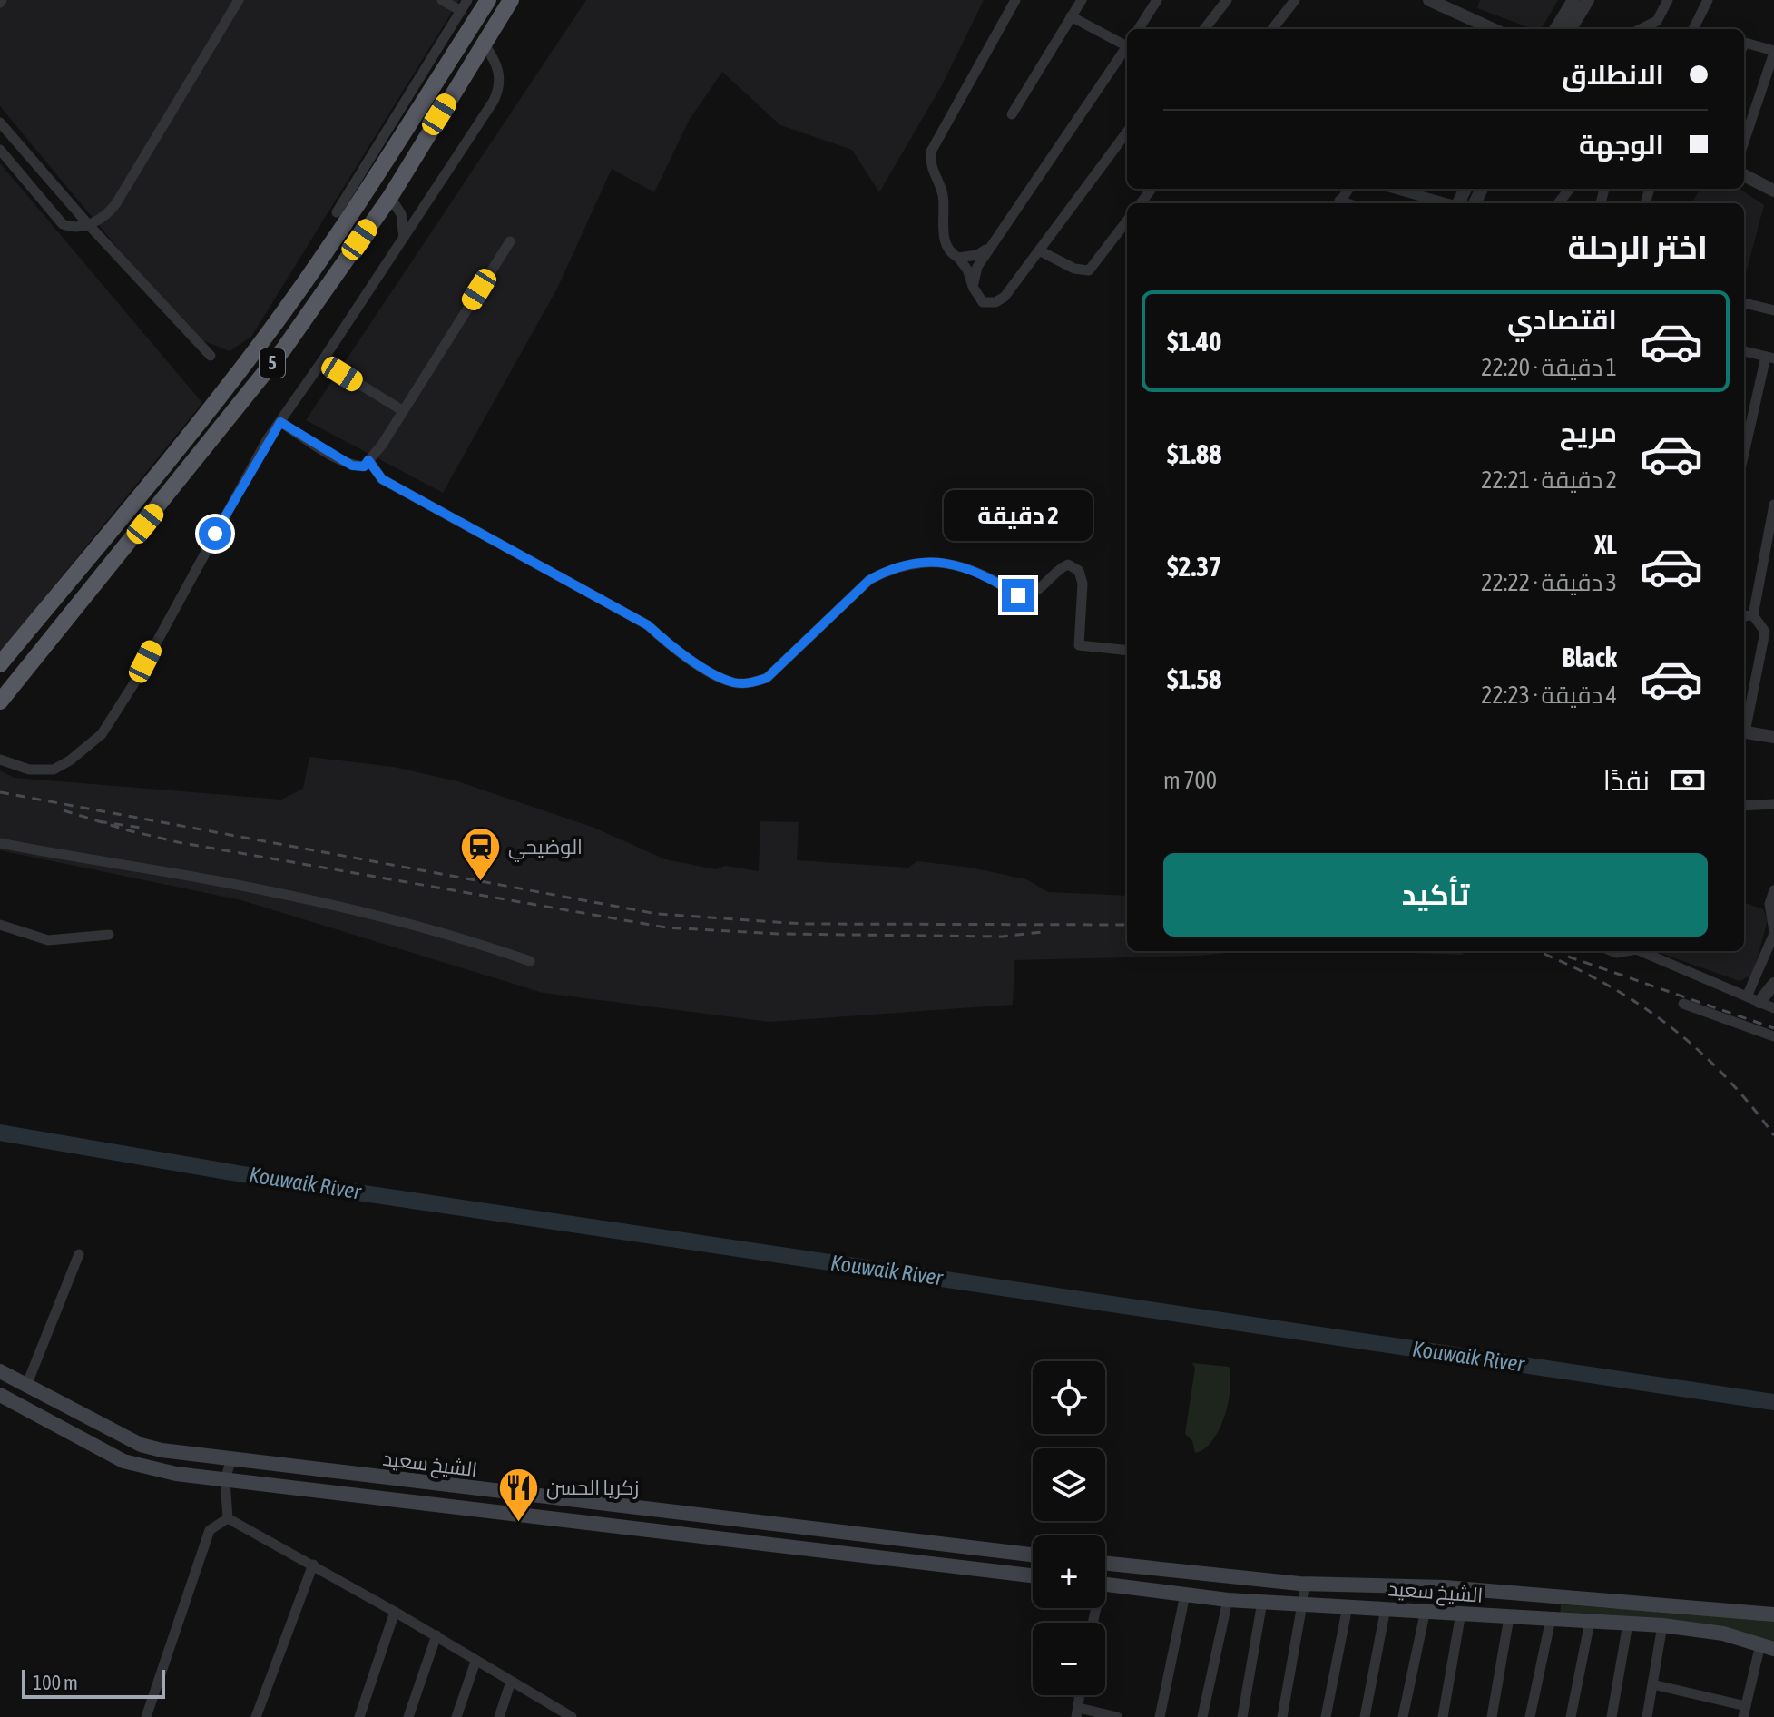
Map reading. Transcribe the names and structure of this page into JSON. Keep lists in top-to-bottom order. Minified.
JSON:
{"streets":{"highway":["5"],"main road":["الشيخ سعيد"]},"water":["Kouwaik River"],"places":{"station":["الوضيحي"],"restaurant":["زكريا الحسن"]},"scale_bar":"100 m","page":{"banner":["الانطلاق","الوجهة"],"heading":"اختر الرحلة","list":[{"name":"اقتصادي","note":"1 دقيقة · 22:20","value":"$1.40"},{"name":"مريح","note":"2 دقيقة · 22:21","value":"$1.88"},{"name":"XL","note":"3 دقيقة · 22:22","value":"$2.37"},{"name":"Black","note":"4 دقيقة · 22:23","value":"$1.58"}],"bubble":"2 دقيقة","pay":["نقدًا","700 m"],"buttons":"تأكيد","map_buttons":["+","−"],"scale":"100 m"}}
